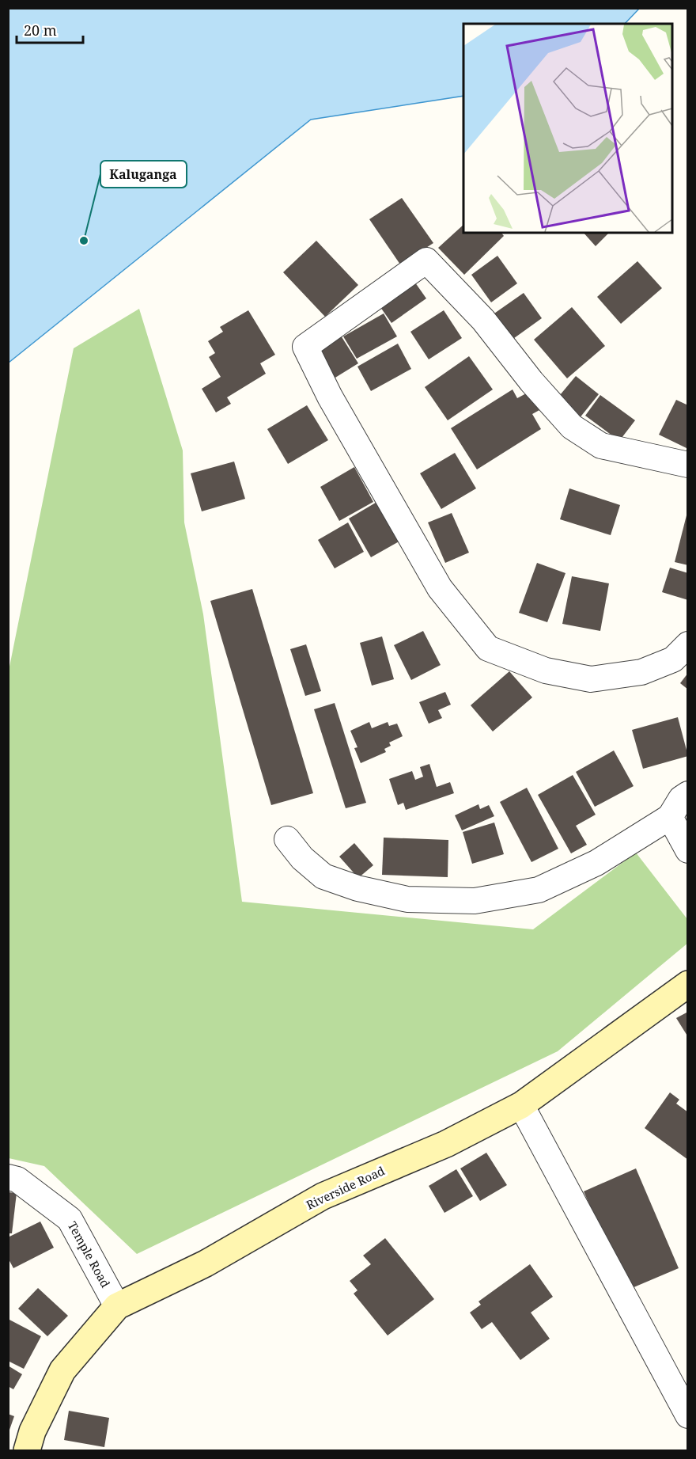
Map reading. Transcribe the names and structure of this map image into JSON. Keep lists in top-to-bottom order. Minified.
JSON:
{"streets":{"street":["Riverside Road","Temple Road"]},"crossings":[["Riverside Road","Temple Road"]],"places":["Kaluganga"],"scale_bar":"20 m"}
